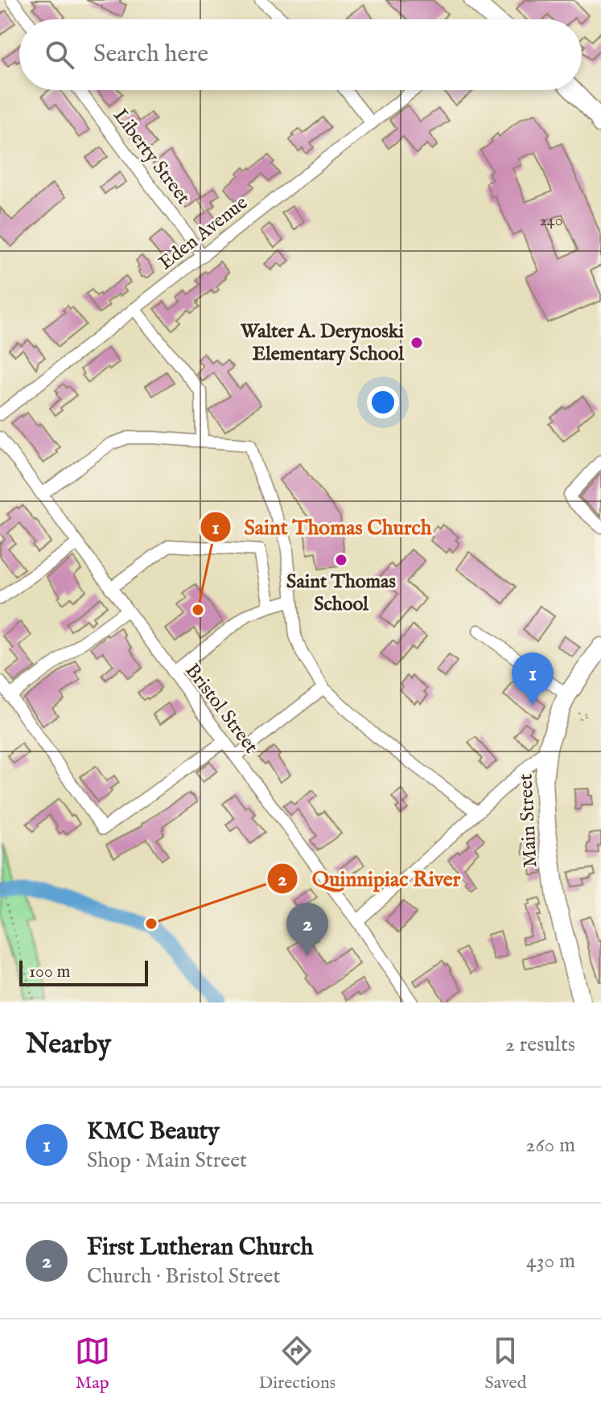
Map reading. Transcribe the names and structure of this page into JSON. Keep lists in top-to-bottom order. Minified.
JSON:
{"streets":{"highway":["Main Street"],"street":["Liberty Street","Eden Avenue","Bristol Street"]},"crossings":[["Liberty Street","Eden Avenue"]],"places":["Walter A. Derynoski Elementary School","Saint Thomas School","Saint Thomas Church","Quinnipiac River"],"house_numbers":["240"],"scale_bar":"100 m","page":{"search":"Search here","pins":["1","2"],"scale":"100 m","heading":["Nearby","2 results"],"list":[{"mark":"1","name":"KMC Beauty","note":"Shop · Main Street","value":"260 m"},{"mark":"2","name":"First Lutheran Church","note":"Church · Bristol Street","value":"430 m"}],"nav":["Map","Directions","Saved"]}}
